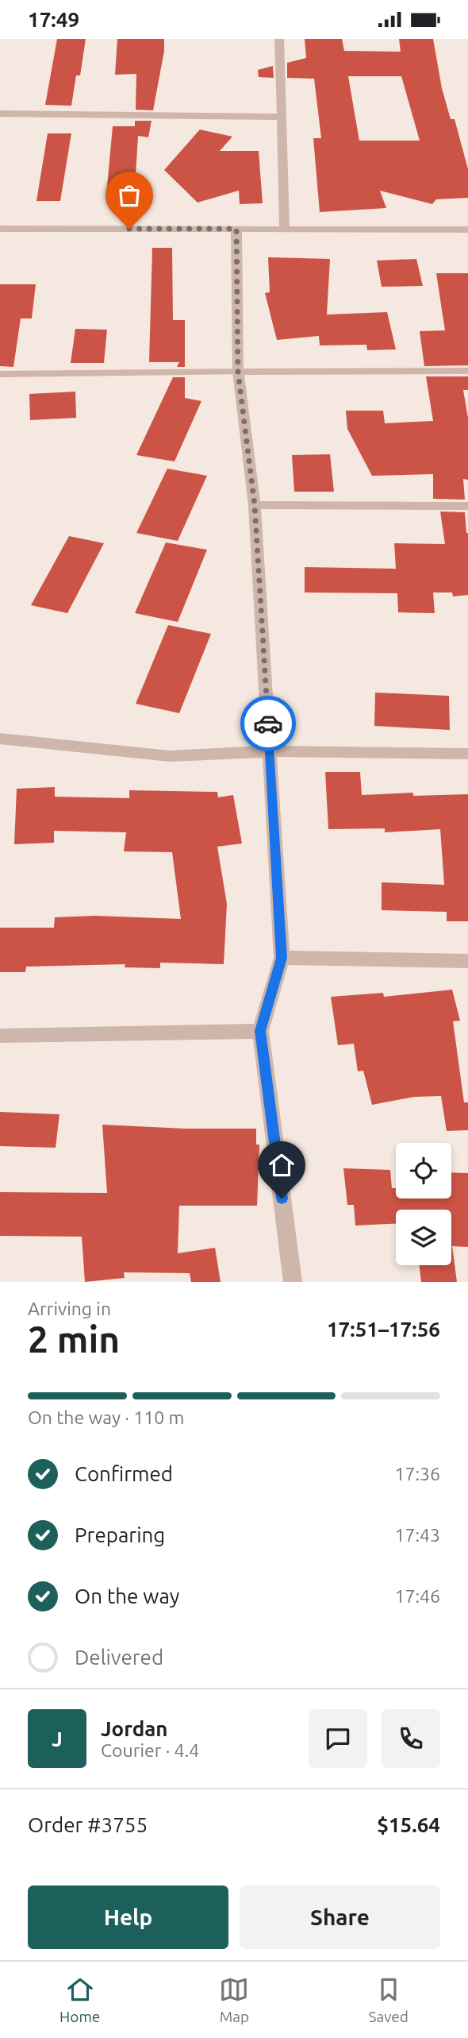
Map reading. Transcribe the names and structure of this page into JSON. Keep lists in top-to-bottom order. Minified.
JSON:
{"page":{"status":"17:49","heading":["2 min","Arriving in","17:51–17:56"],"panel":["Jordan","Courier · 4.4","Order #3755","$15.64"],"bar":"On the way · 110 m","list":[["Confirmed","17:36"],["Preparing","17:43"],["On the way","17:46"],"Delivered"],"round":"J","buttons":["Help","Share"],"tabs":["Home","Map","Saved"]}}
